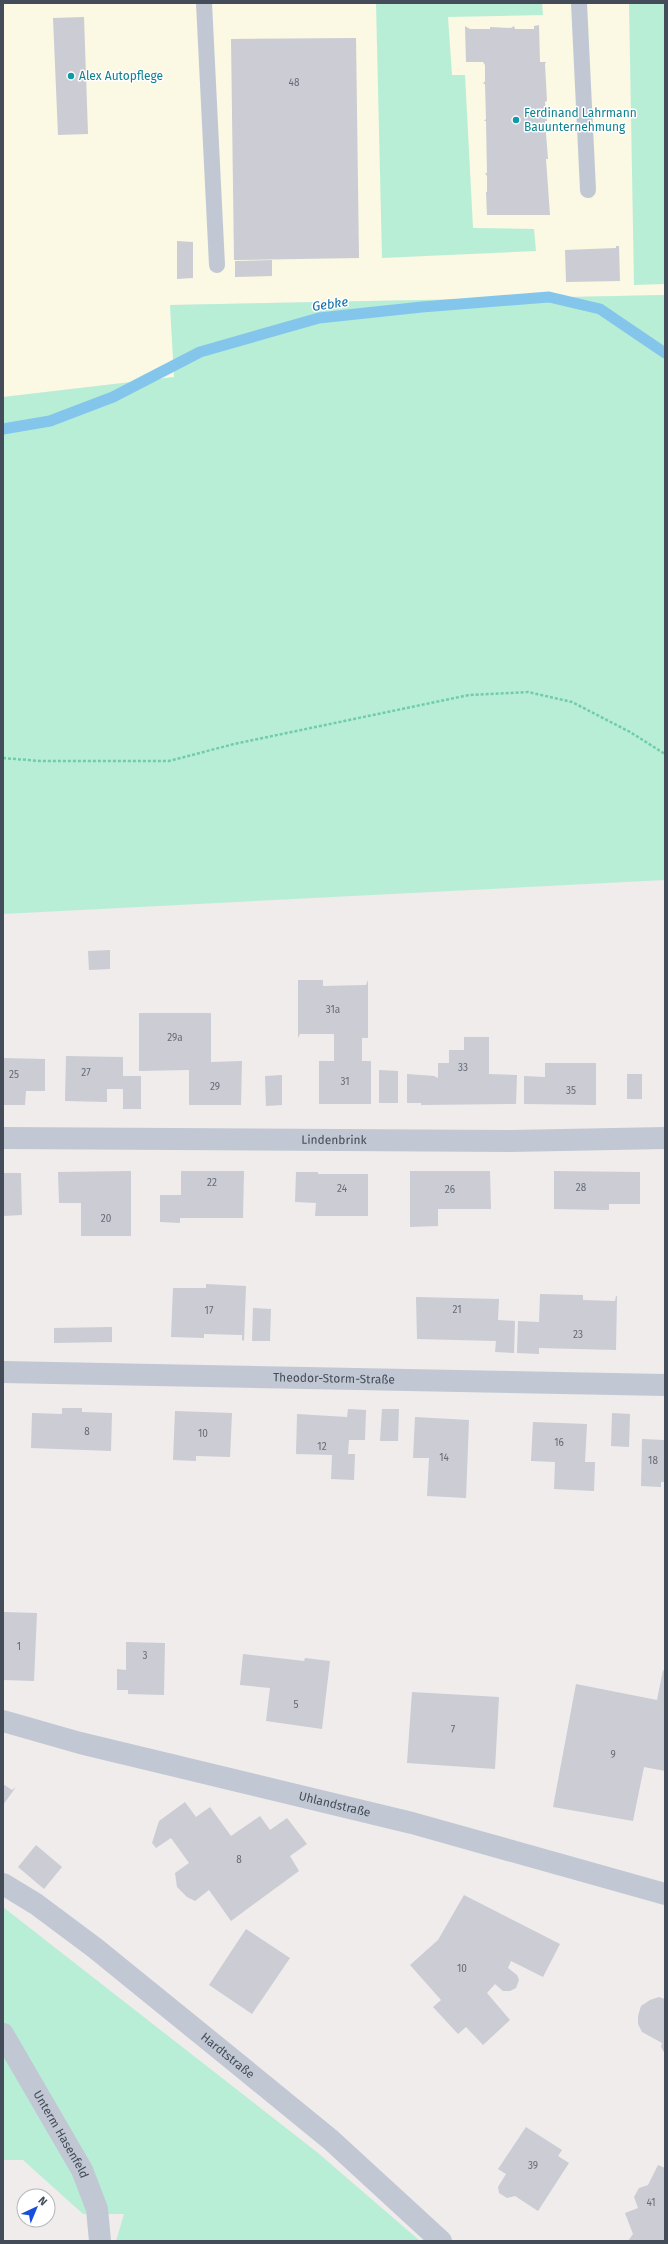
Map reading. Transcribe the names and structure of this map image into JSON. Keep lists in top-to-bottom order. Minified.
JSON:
{"streets":{"street":["Lindenbrink","Theodor-Storm-Straße","Uhlandstraße","Hardtstraße","Unterm Hasenfeld"]},"water":["Gebke"],"places":["Alex Autopflege","Ferdinand Lahrmann Bauunternehmung"],"house_numbers":["48","31a","29a","33","27","25","31","29","35","22","28","24","26","20","21","17","23","8","10","16","12","14","18","1","3","5","7","9","8","10","39","41"],"north":"top right"}
